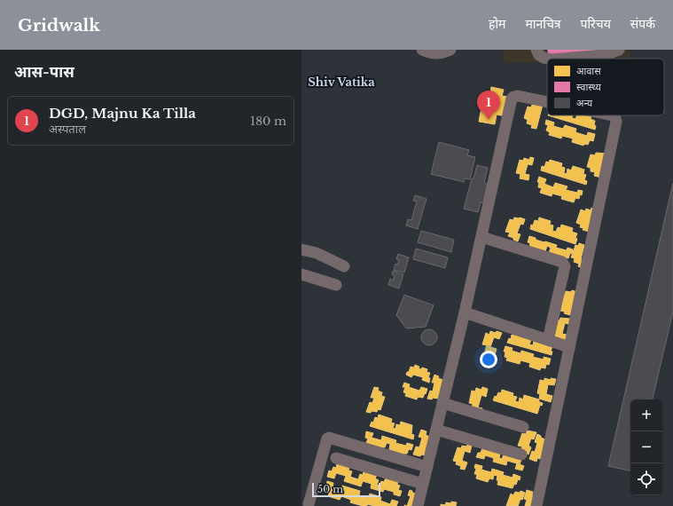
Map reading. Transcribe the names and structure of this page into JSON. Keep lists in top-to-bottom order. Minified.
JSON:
{"districts":["Shiv Vatika"],"legend":["आवास","स्वास्थ्य","अन्य"],"scale_bar":"50 m","page":{"header":"Gridwalk","nav":["होम","मानचित्र","परिचय","संपर्क"],"heading":"आस-पास","pins":"1","list":[{"mark":"1","name":"DGD, Majnu Ka Tilla","note":"अस्पताल","value":"180 m"}],"map_buttons":["+","−"],"scale":"50 m"}}
